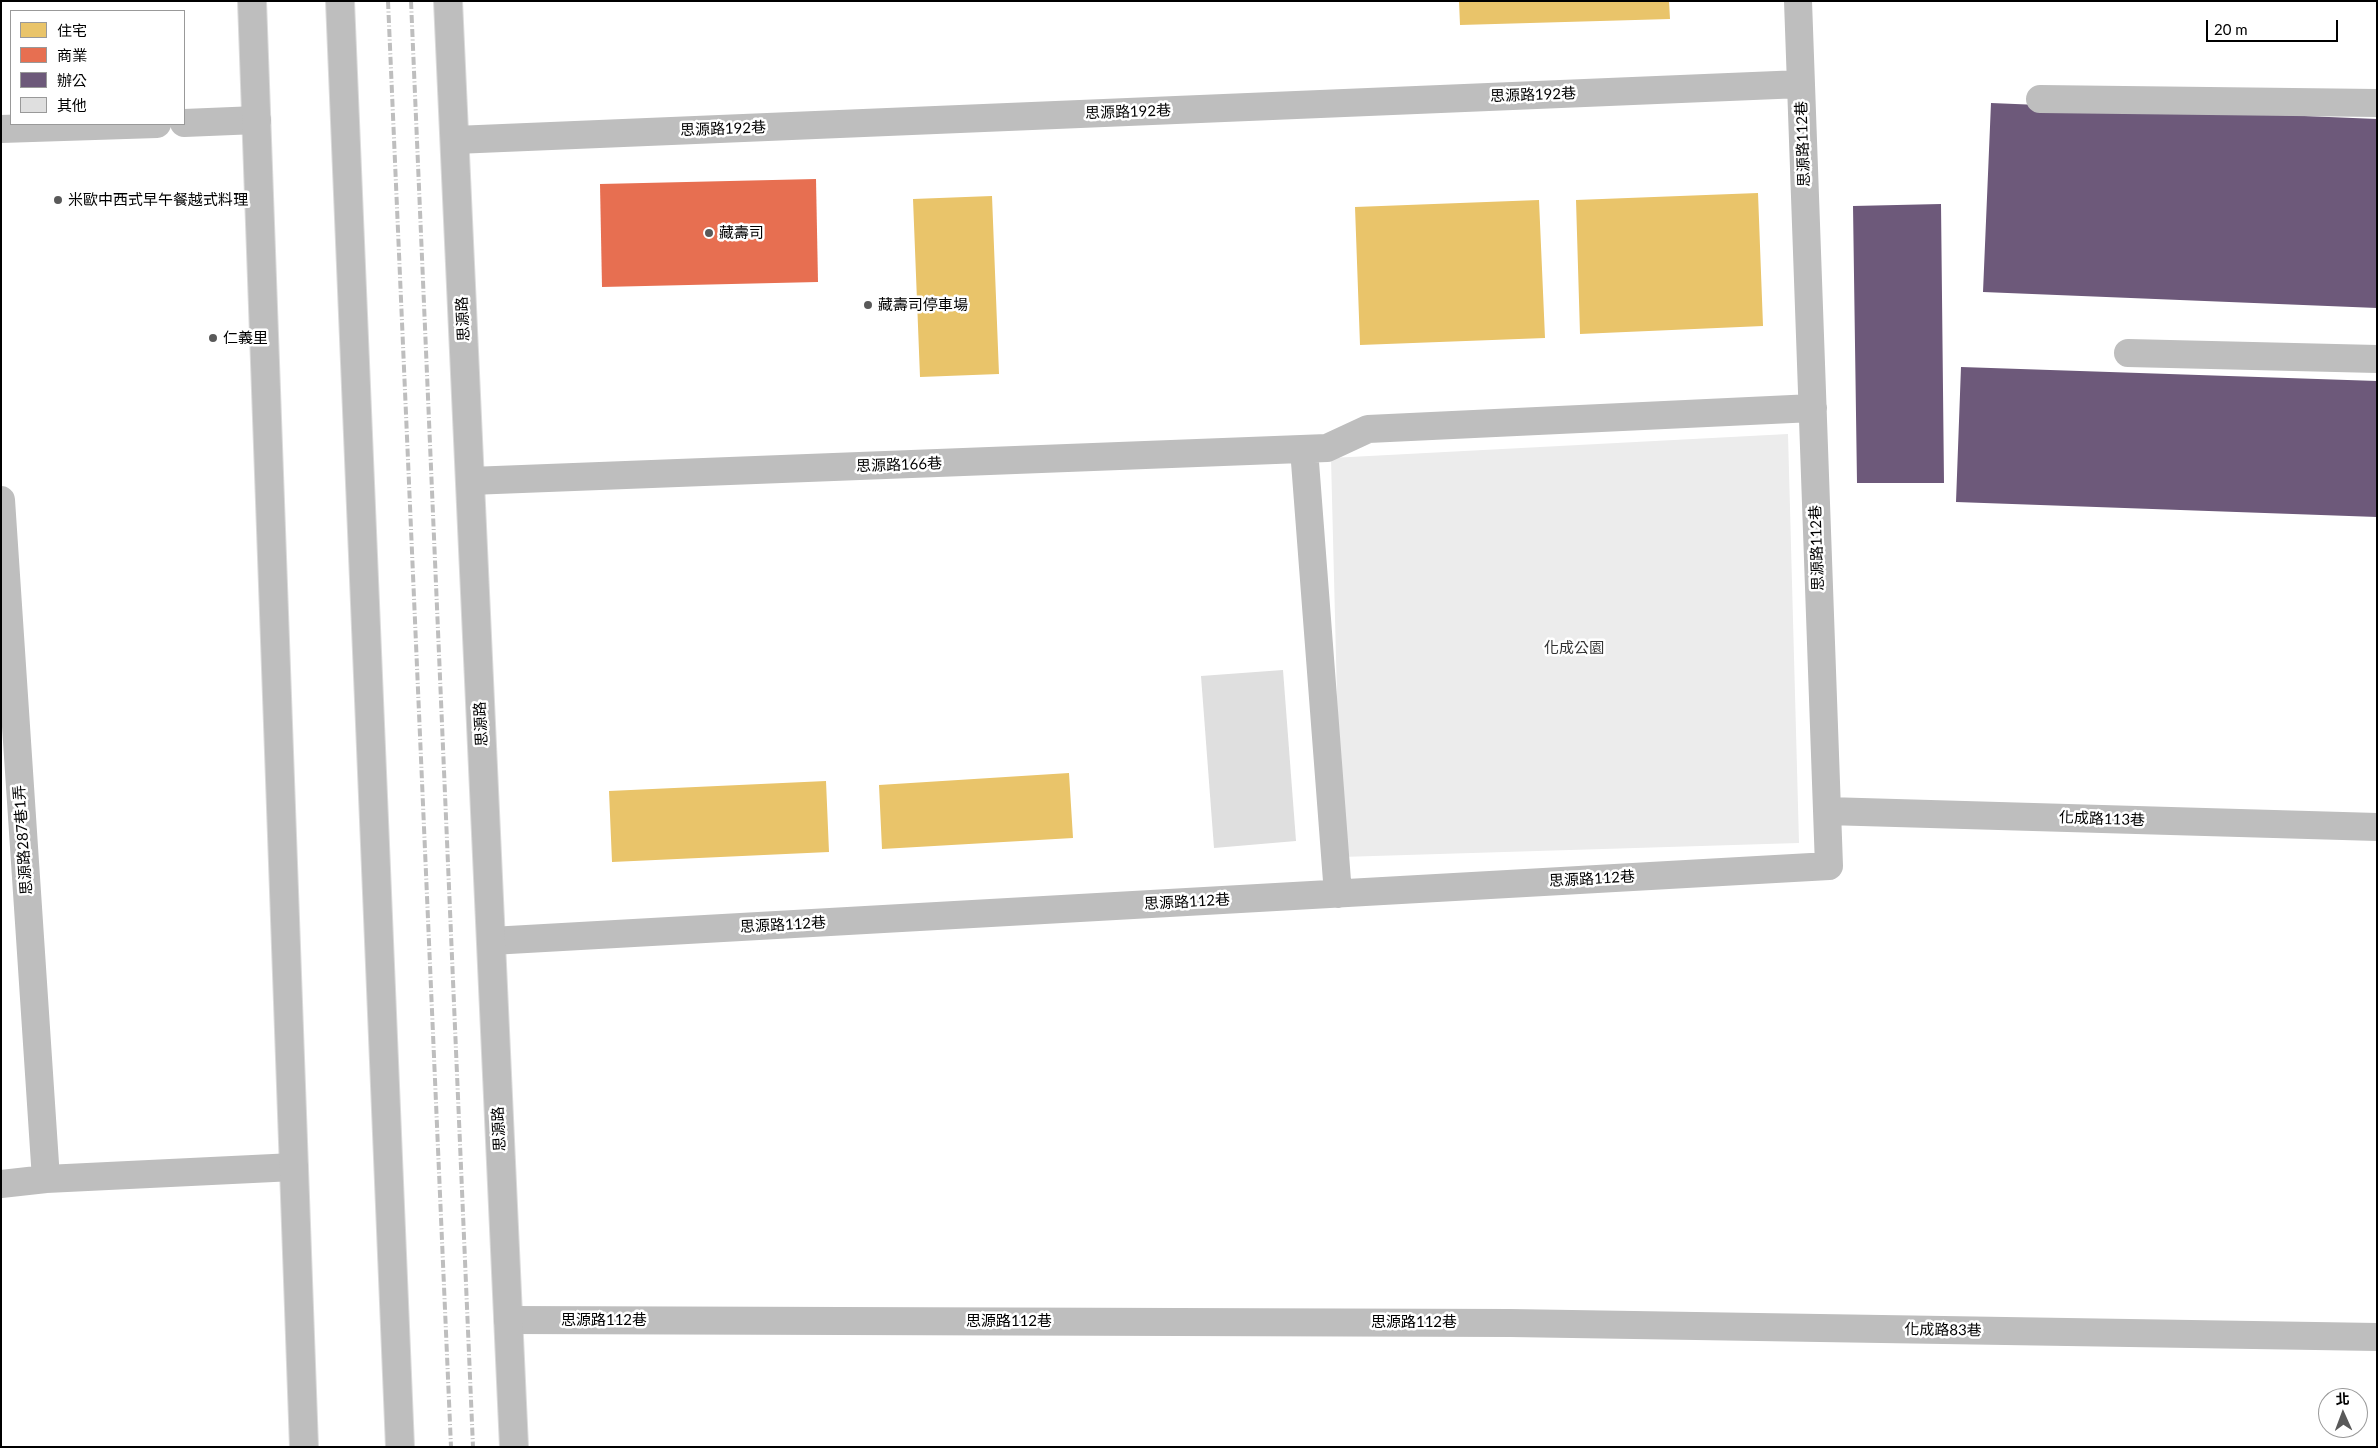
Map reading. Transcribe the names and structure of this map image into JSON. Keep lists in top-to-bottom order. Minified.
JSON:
{"streets":{"street":["思源路192巷","思源路112巷","思源路","思源路166巷","化成路113巷","思源路287巷1弄","化成路83巷"]},"crossings":[["思源路192巷","思源路112巷"],["思源路192巷","思源路"],["思源路112巷","思源路"],["思源路112巷","化成路113巷"],["思源路112巷","化成路83巷"],["思源路","思源路166巷"]],"parks":["化成公園"],"places":["米歐中西式早午餐越式料理","藏壽司","藏壽司停車場","仁義里"],"legend":["住宅","商業","辦公","其他"],"scale_bar":"20 m","north":"top"}
